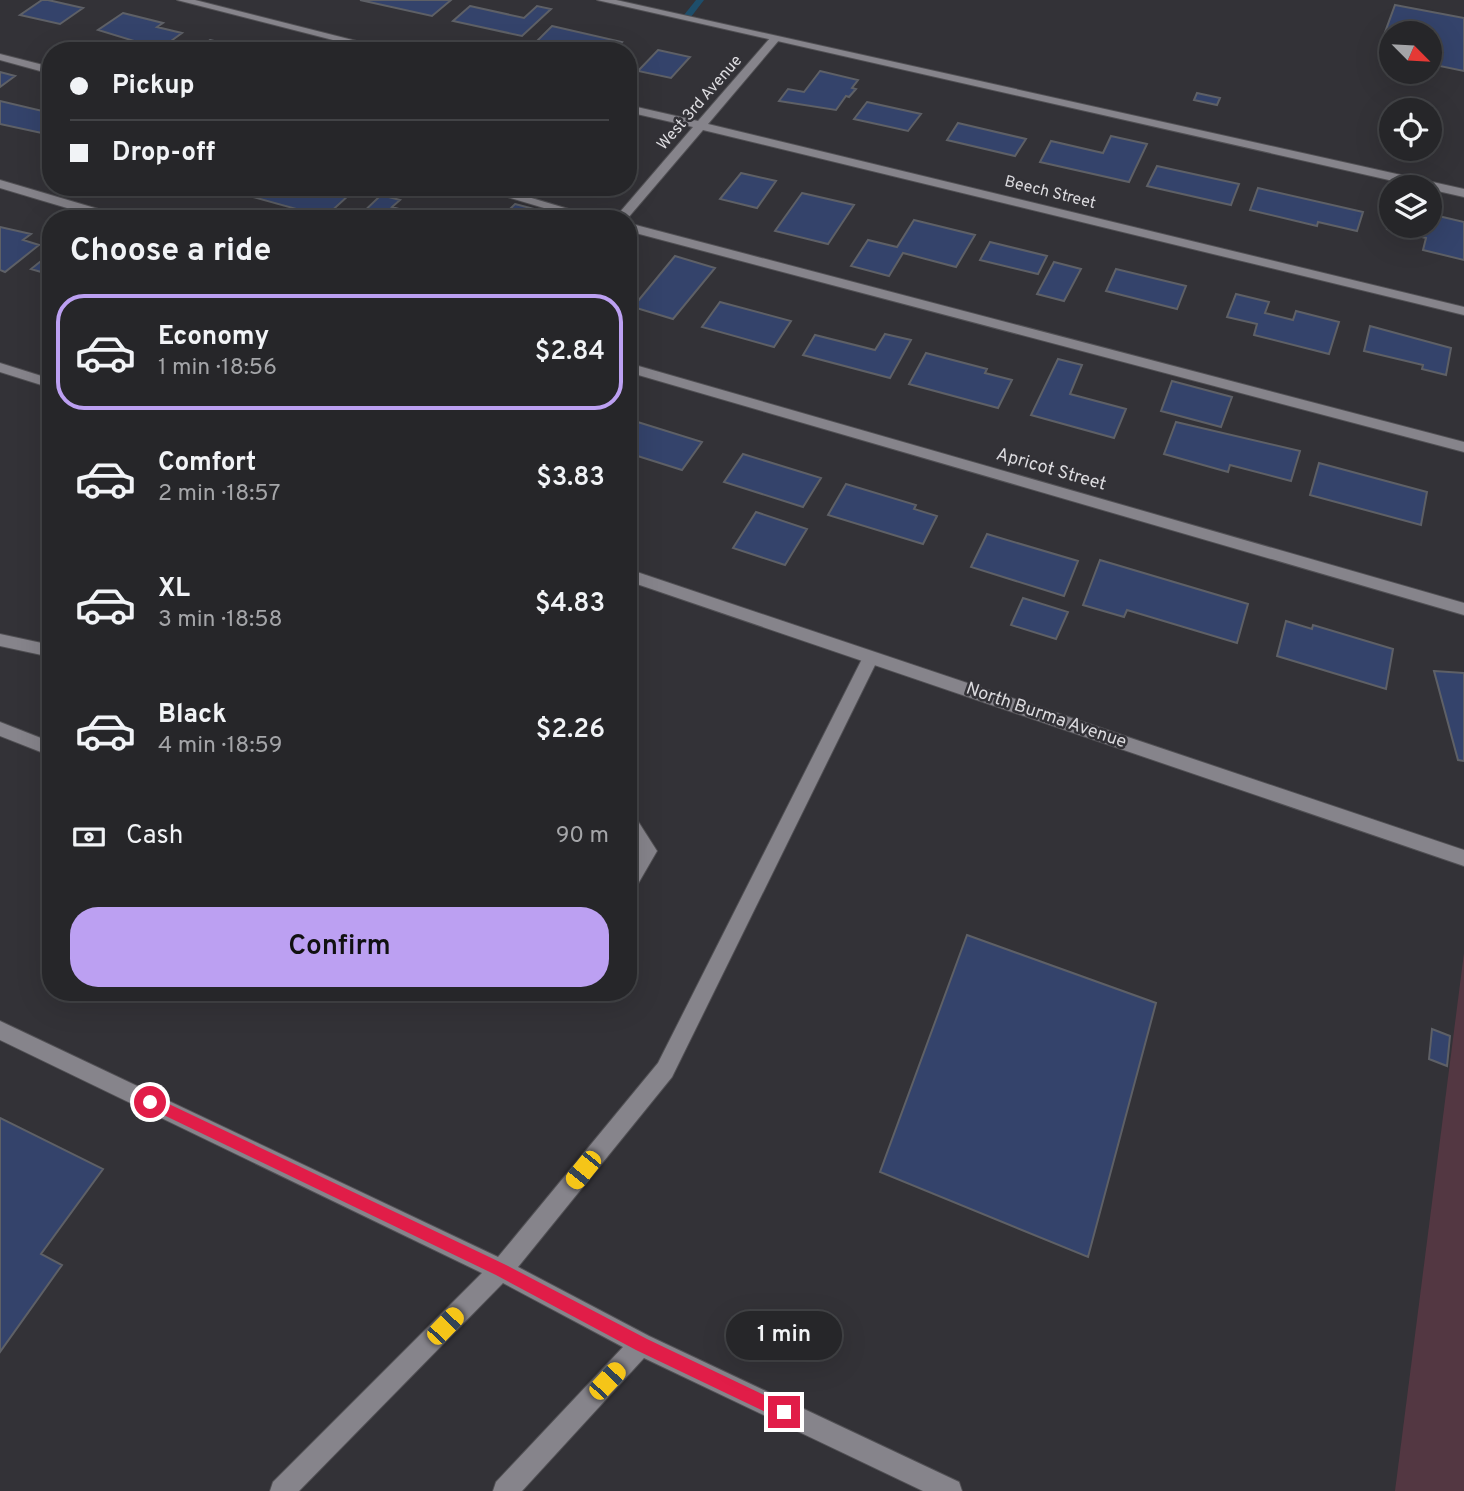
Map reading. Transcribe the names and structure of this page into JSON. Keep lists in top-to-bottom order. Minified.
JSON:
{"streets":{"street":["West 3rd Avenue","Beech Street","Apricot Street","North Burma Avenue"]},"crossings":[["West 3rd Avenue","Beech Street"]],"north":"bottom right","page":{"banner":["Pickup","Drop-off"],"heading":"Choose a ride","list":[{"name":"Economy","note":"1 min · 18:56","value":"$2.84"},{"name":"Comfort","note":"2 min · 18:57","value":"$3.83"},{"name":"XL","note":"3 min · 18:58","value":"$4.83"},{"name":"Black","note":"4 min · 18:59","value":"$2.26"}],"pay":["Cash","90 m"],"buttons":"Confirm","bubble":"1 min"}}
